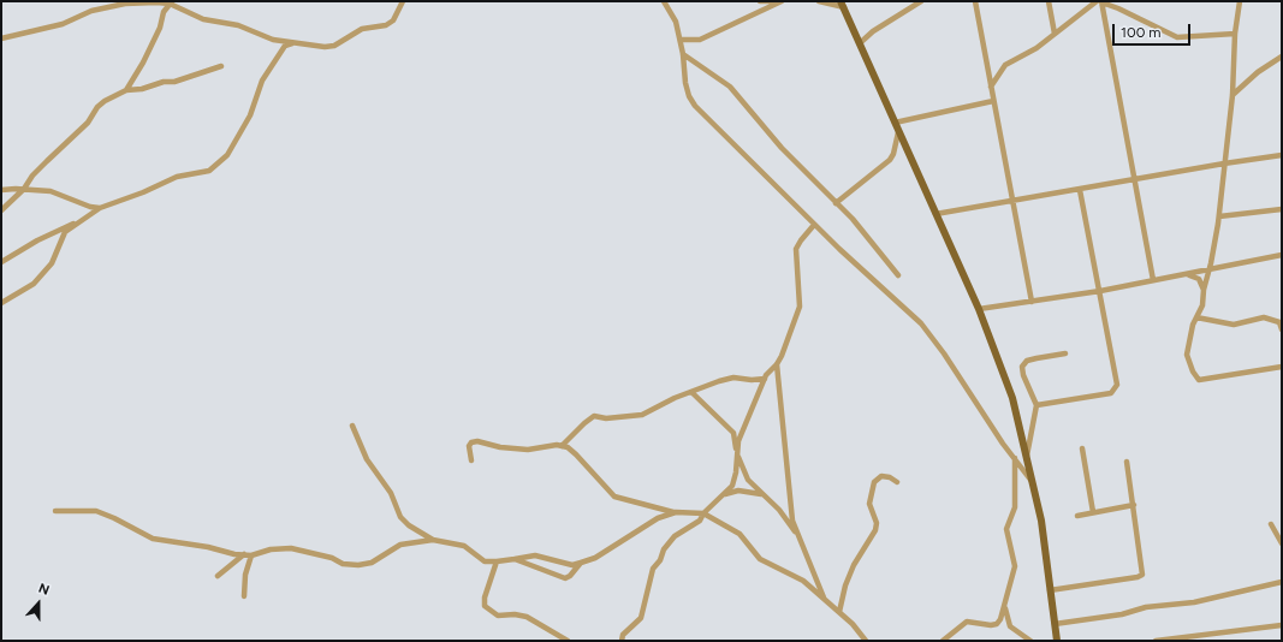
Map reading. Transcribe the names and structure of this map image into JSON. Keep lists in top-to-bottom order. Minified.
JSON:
{"scale_bar":"100 m","north":"top"}
